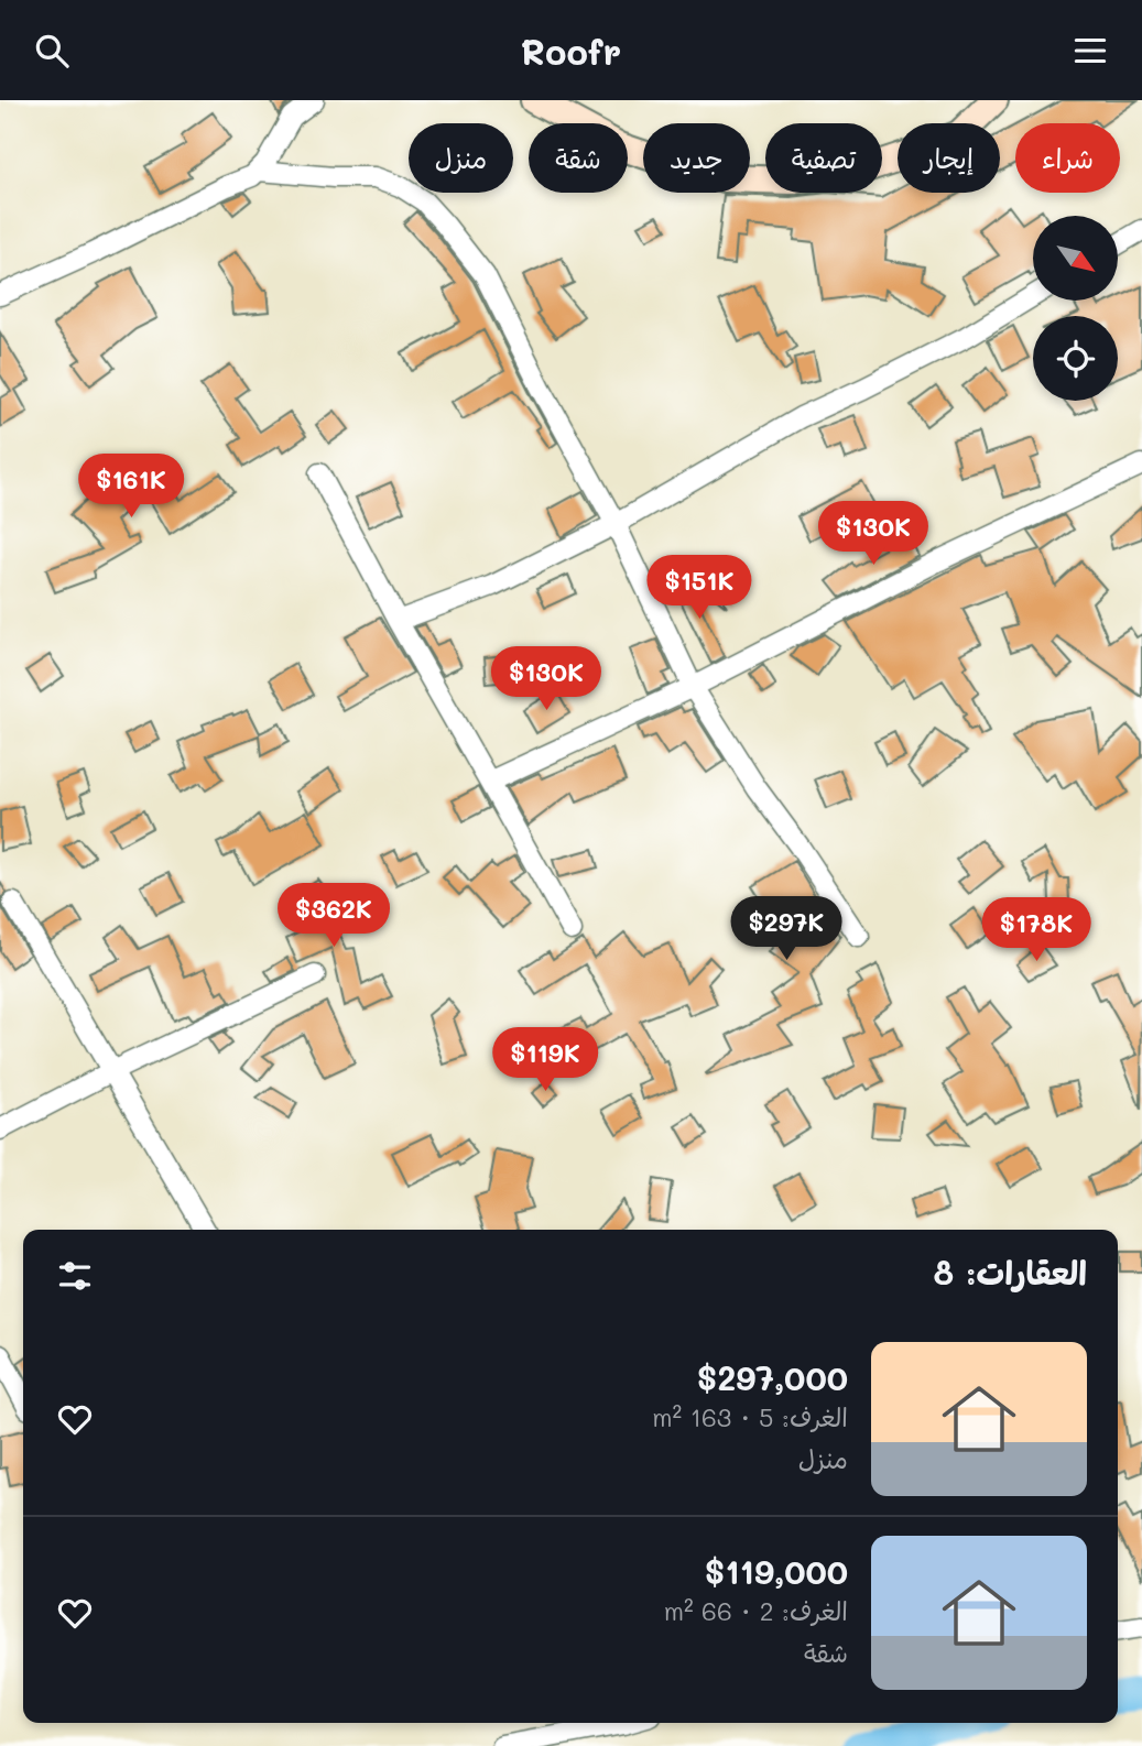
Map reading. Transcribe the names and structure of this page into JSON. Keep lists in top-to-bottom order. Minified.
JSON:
{"north":"bottom right","page":{"header":"Roofr","chip":["شراء","إيجار","تصفية","جديد","شقة","منزل"],"price":["$161K","$130K","$151K","$130K","$362K","$297K","$178K","$119K"],"heading":"العقارات: 8","list":[{"name":"$297,000","note":"الغرف: 5 · 163 m² · منزل"},{"name":"$119,000","note":"الغرف: 2 · 66 m² · شقة"}]}}
